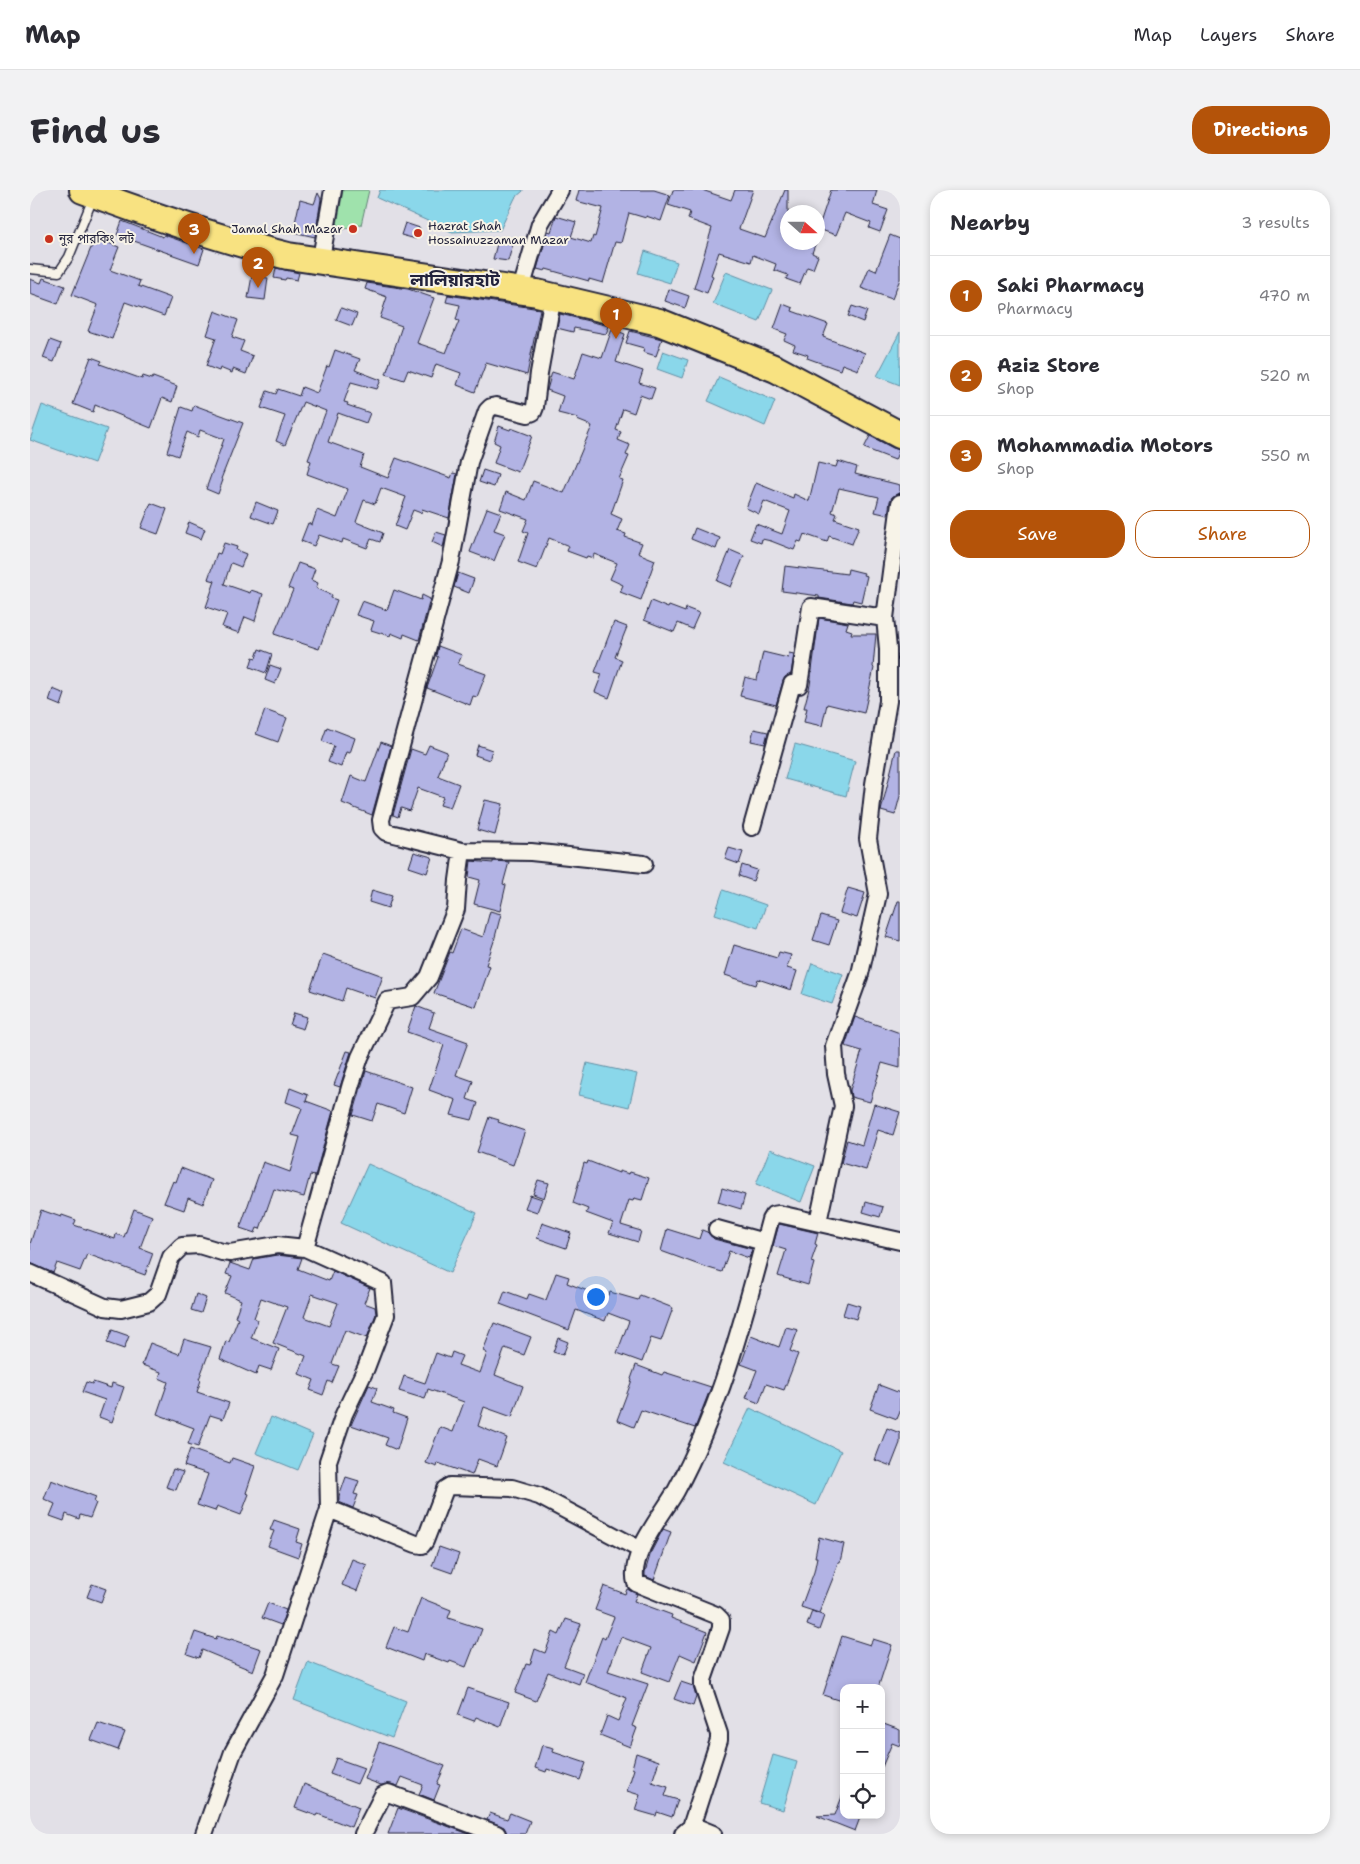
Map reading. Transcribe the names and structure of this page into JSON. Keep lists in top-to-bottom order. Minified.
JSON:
{"districts":["লালিয়ারহাট"],"places":["Jamal Shah Mazar","Hazrat Shah Hossainuzzaman Mazar","নুর পারকিং লট"],"north":"right","page":{"header":"Map","nav":["Map","Layers","Share"],"buttons":["Directions",["Save","Share"]],"title":"Find us","heading":["Nearby","3 results"],"pins":["3","2","1"],"list":[{"mark":"1","name":"Saki Pharmacy","note":"Pharmacy","value":"470 m"},{"mark":"2","name":"Aziz Store","note":"Shop","value":"520 m"},{"mark":"3","name":"Mohammadia Motors","note":"Shop","value":"550 m"}],"map_buttons":["+","−"]}}
